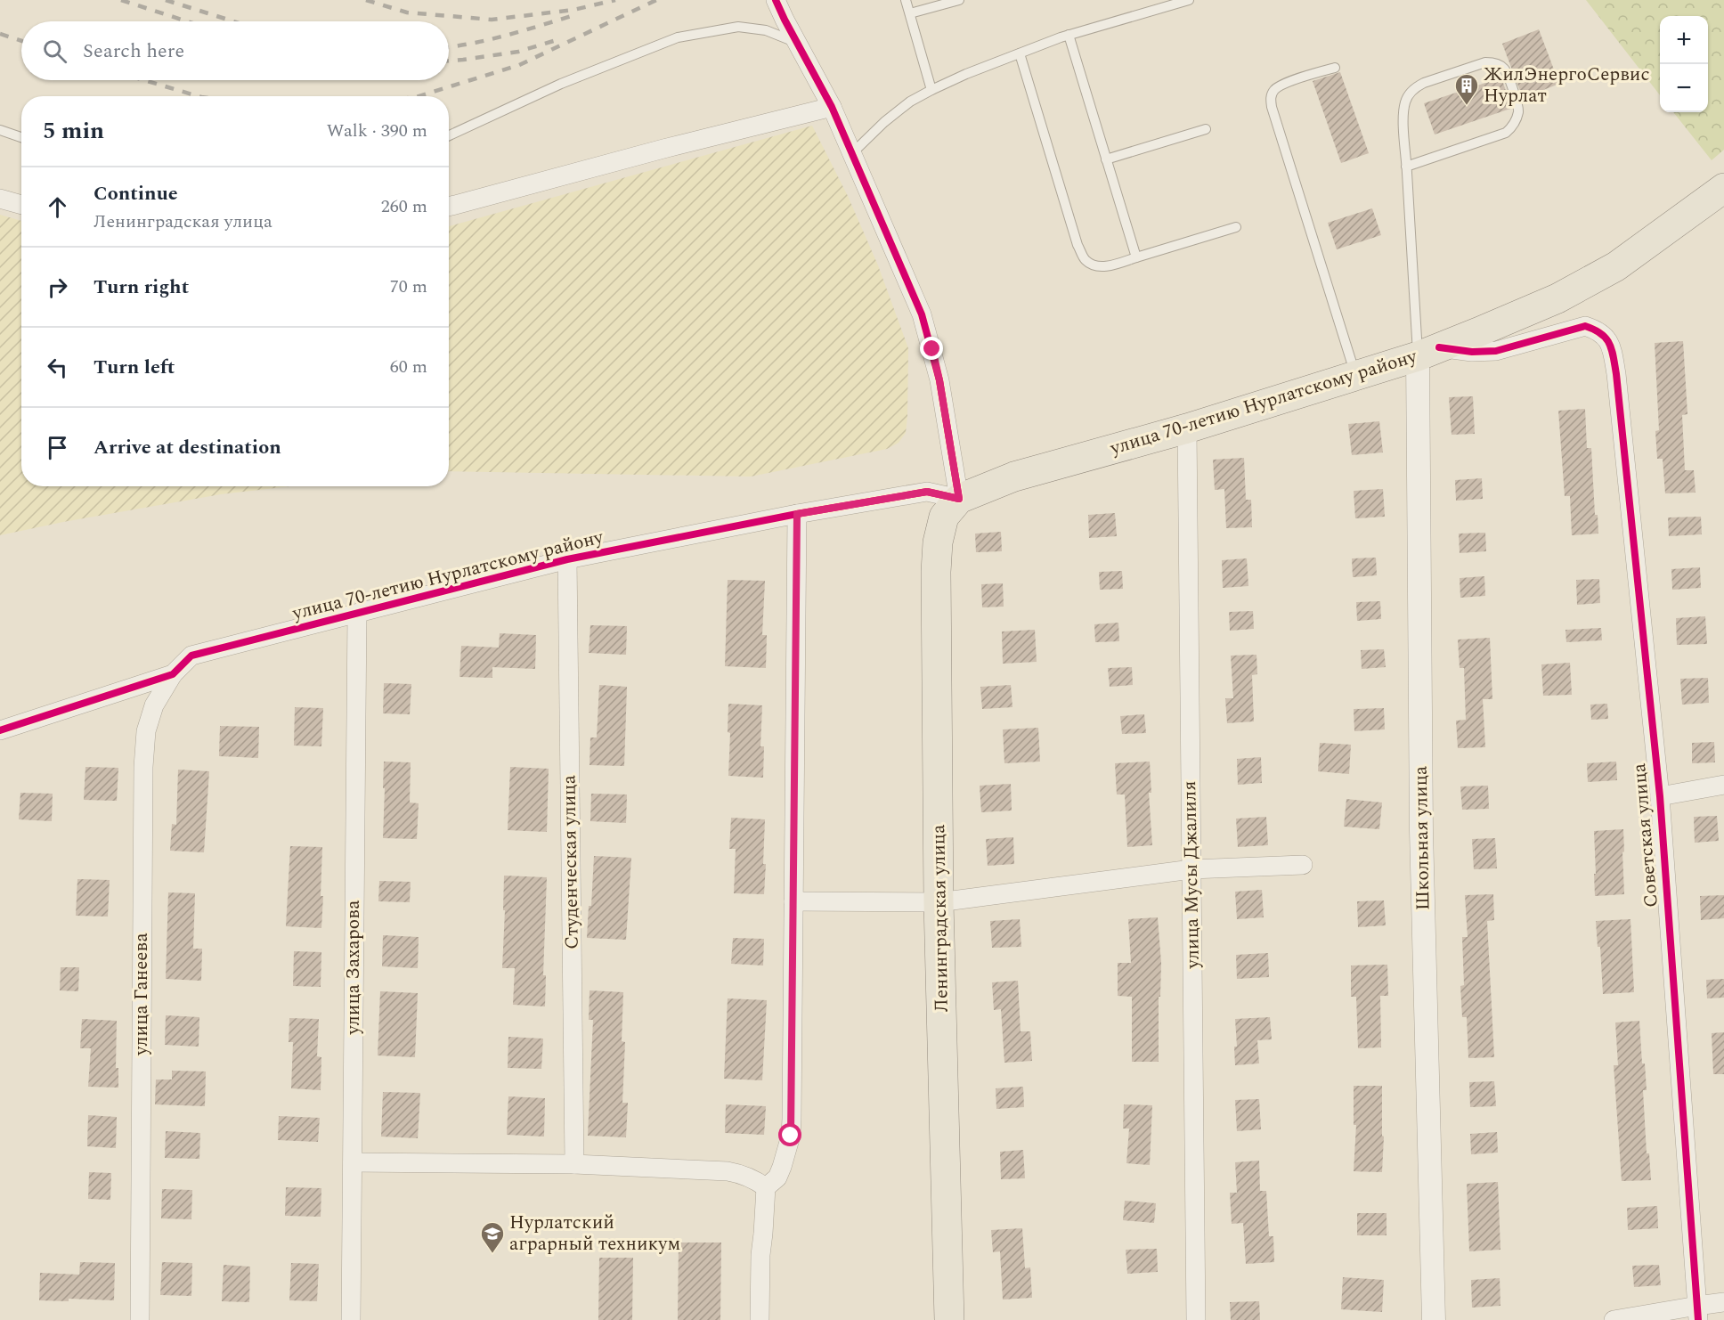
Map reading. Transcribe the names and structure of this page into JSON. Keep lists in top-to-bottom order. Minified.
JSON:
{"streets":{"main road":["улица 70-летию Нурлатскому району","Ленинградская улица"],"street":["Советская улица","Школьная улица","Студенческая улица","улица Мусы Джалиля","улица Захарова","улица Ганеева"]},"crossings":[["улица 70-летию Нурлатскому району","Советская улица"],["улица 70-летию Нурлатскому району","Школьная улица"],["улица 70-летию Нурлатскому району","Студенческая улица"],["улица 70-летию Нурлатскому району","улица Мусы Джалиля"],["улица 70-летию Нурлатскому району","Ленинградская улица"],["улица 70-летию Нурлатскому району","улица Захарова"],["улица 70-летию Нурлатскому району","улица Ганеева"],["Советская улица","Школьная улица"]],"places":{"building":["ЖилЭнергоСервис Нурлат"],"school or university":["Нурлатский аграрный техникум"]},"page":{"map_buttons":["+","−"],"search":"Search here","heading":["5 min","Walk · 390 m"],"list":[["Continue","Ленинградская улица","260 m"],["Turn right","70 m"],["Turn left","60 m"],"Arrive at destination"]}}
